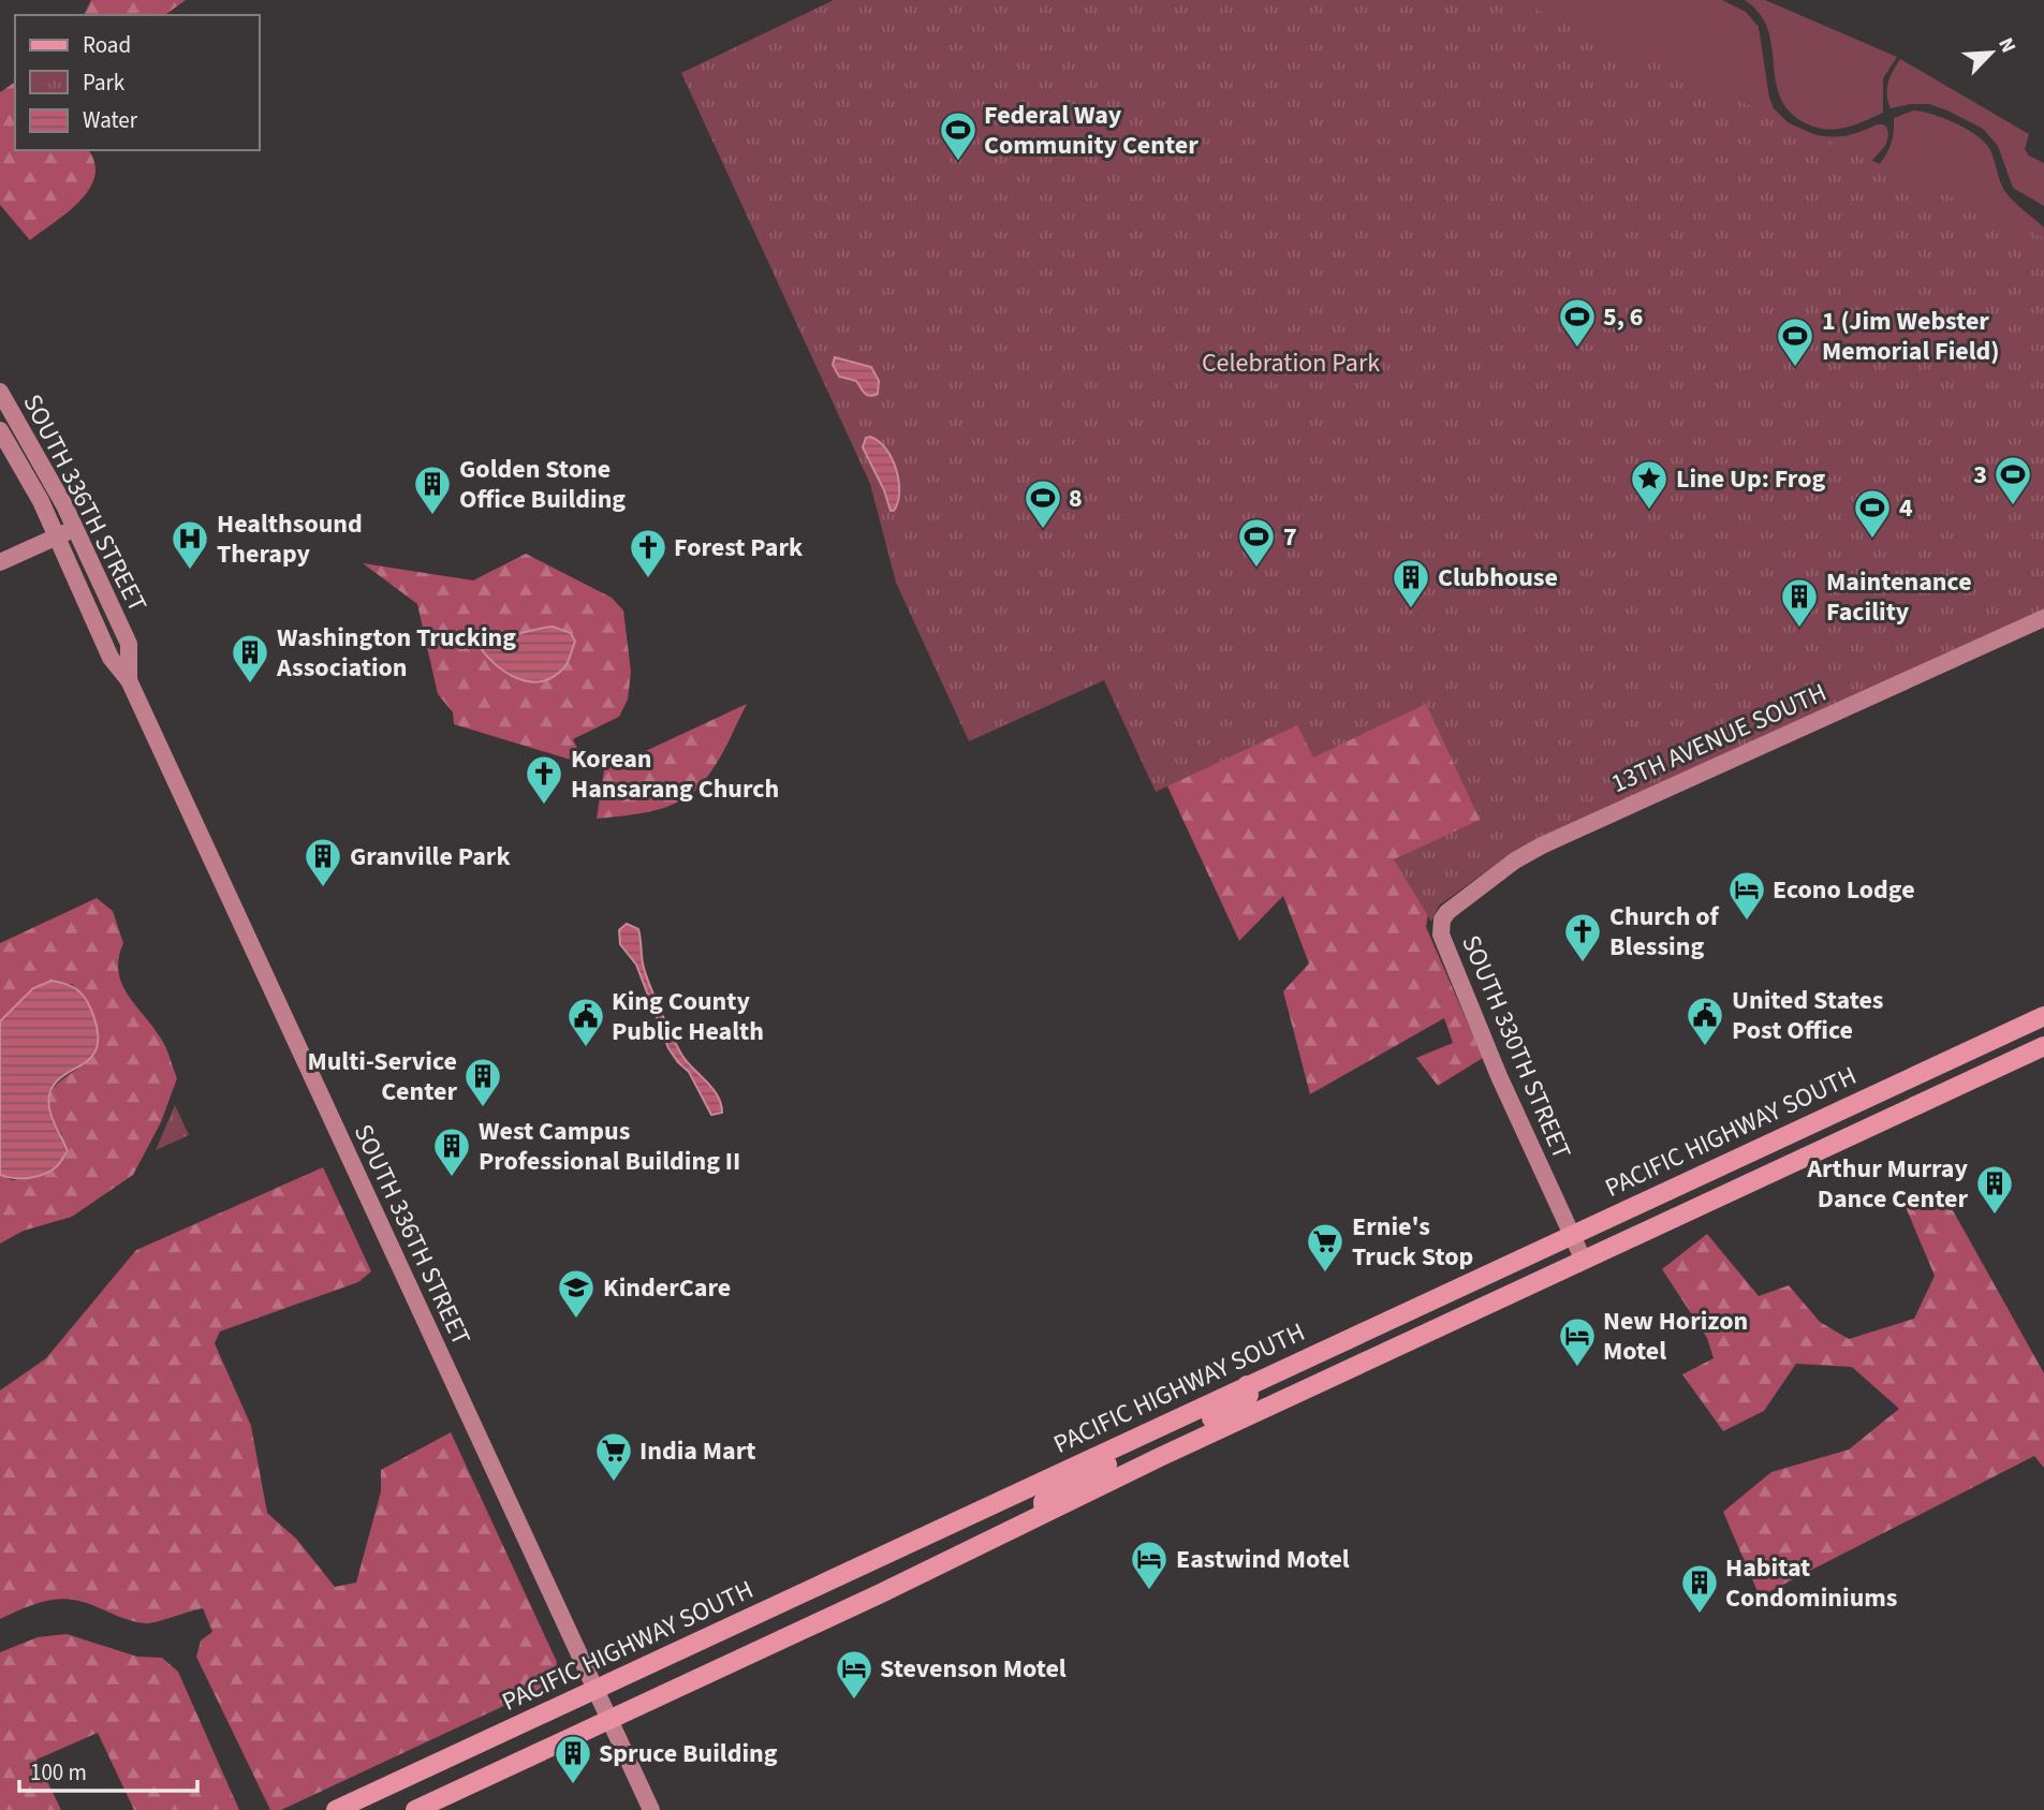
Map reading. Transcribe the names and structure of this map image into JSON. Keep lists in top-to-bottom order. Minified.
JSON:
{"streets":{"main road":["SOUTH 336TH STREET","13TH AVENUE SOUTH","SOUTH 330TH STREET","PACIFIC HIGHWAY SOUTH"]},"crossings":[["SOUTH 336TH STREET","PACIFIC HIGHWAY SOUTH"],["13TH AVENUE SOUTH","SOUTH 330TH STREET"],["SOUTH 330TH STREET","PACIFIC HIGHWAY SOUTH"]],"parks":["Celebration Park"],"places":{"sports":["Federal Way Community Center","5, 6","1 (Jim Webster Memorial Field)","3","8","4","7"],"place":["Line Up: Frog"],"building":["Golden Stone Office Building","Clubhouse","Maintenance Facility","Washington Trucking Association","Granville Park","Multi-Service Center","West Campus Professional Building II","Arthur Murray Dance Center","Habitat Condominiums","Spruce Building"],"hospital":["Healthsound Therapy"],"church":["Forest Park","Korean Hansarang Church","Church of Blessing"],"hotel":["Econo Lodge","New Horizon Motel","Eastwind Motel","Stevenson Motel"],"public building":["United States Post Office","King County Public Health"],"supermarket":["Ernie's Truck Stop","India Mart"],"school or university":["KinderCare"]},"legend":["Road","Park","Water"],"scale_bar":"100 m","north":"top right"}
